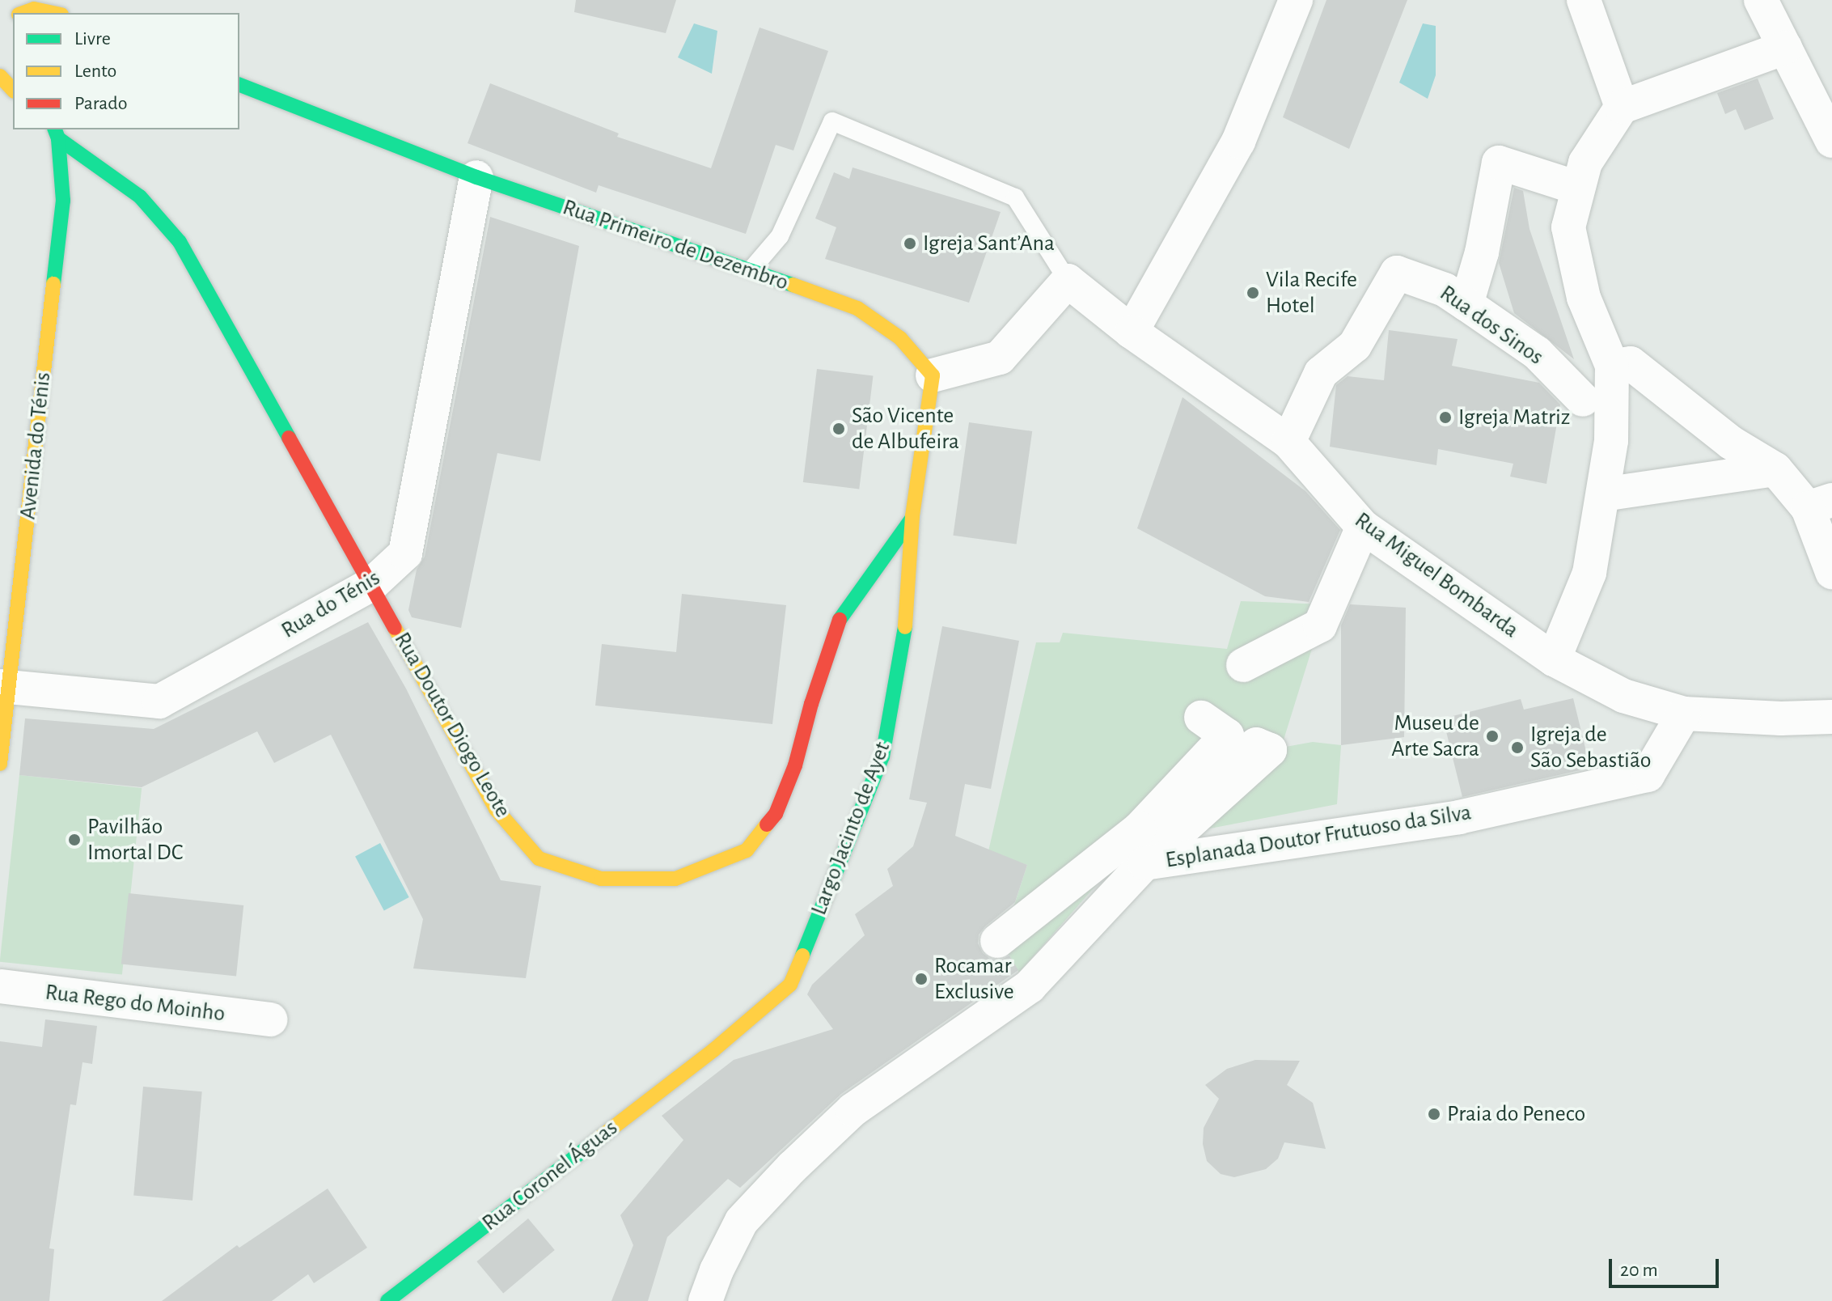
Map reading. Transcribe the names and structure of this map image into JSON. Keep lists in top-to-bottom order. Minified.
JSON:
{"streets":{"street":["Rua Primeiro de Dezembro","Rua dos Sinos","Avenida do Ténis","Rua Miguel Bombarda","Rua do Ténis","Rua Doutor Diogo Leote","Largo Jacinto de Ayet","Esplanada Doutor Frutuoso da Silva","Rua Rego do Moinho","Rua Coronel Águas"]},"crossings":[["Rua Primeiro de Dezembro","Rua do Ténis"],["Rua Primeiro de Dezembro","Largo Jacinto de Ayet"],["Rua dos Sinos","Rua Miguel Bombarda"],["Avenida do Ténis","Rua do Ténis"],["Avenida do Ténis","Rua Doutor Diogo Leote"],["Rua Miguel Bombarda","Esplanada Doutor Frutuoso da Silva"],["Rua do Ténis","Rua Doutor Diogo Leote"],["Rua Doutor Diogo Leote","Largo Jacinto de Ayet"],["Largo Jacinto de Ayet","Rua Coronel Águas"]],"places":["Igreja Sant’Ana","Vila Recife Hotel","Igreja Matriz","São Vicente de Albufeira","Museu de Arte Sacra","Igreja de São Sebastião","Pavilhão Imortal DC","Rocamar Exclusive","Praia do Peneco"],"legend":["Livre","Lento","Parado"],"scale_bar":"20 m"}
